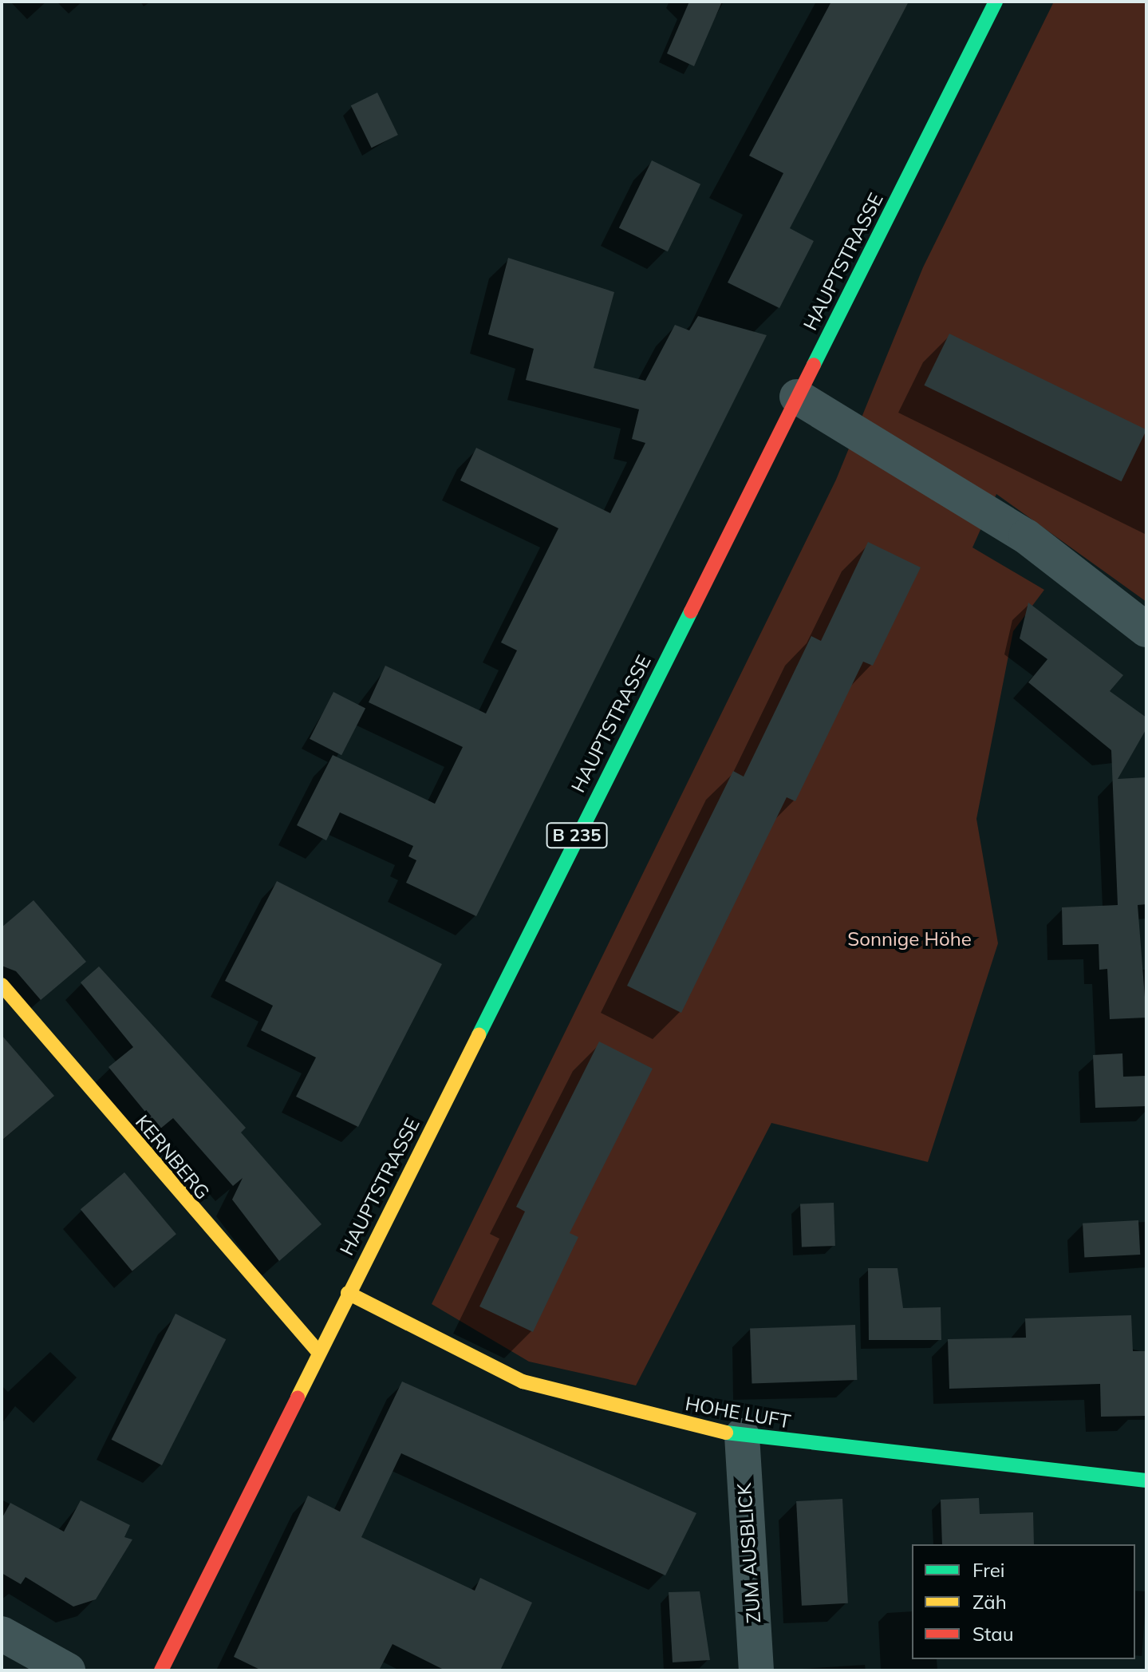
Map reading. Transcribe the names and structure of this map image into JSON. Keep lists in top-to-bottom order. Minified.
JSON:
{"streets":{"main road":["HAUPTSTRASSE","B 235","KERNBERG","HOHE LUFT"],"street":["ZUM AUSBLICK"]},"crossings":[["HAUPTSTRASSE","KERNBERG"],["HAUPTSTRASSE","HOHE LUFT"],["HOHE LUFT","ZUM AUSBLICK"]],"parks":["Sonnige Höhe"],"legend":["Frei","Zäh","Stau"]}
